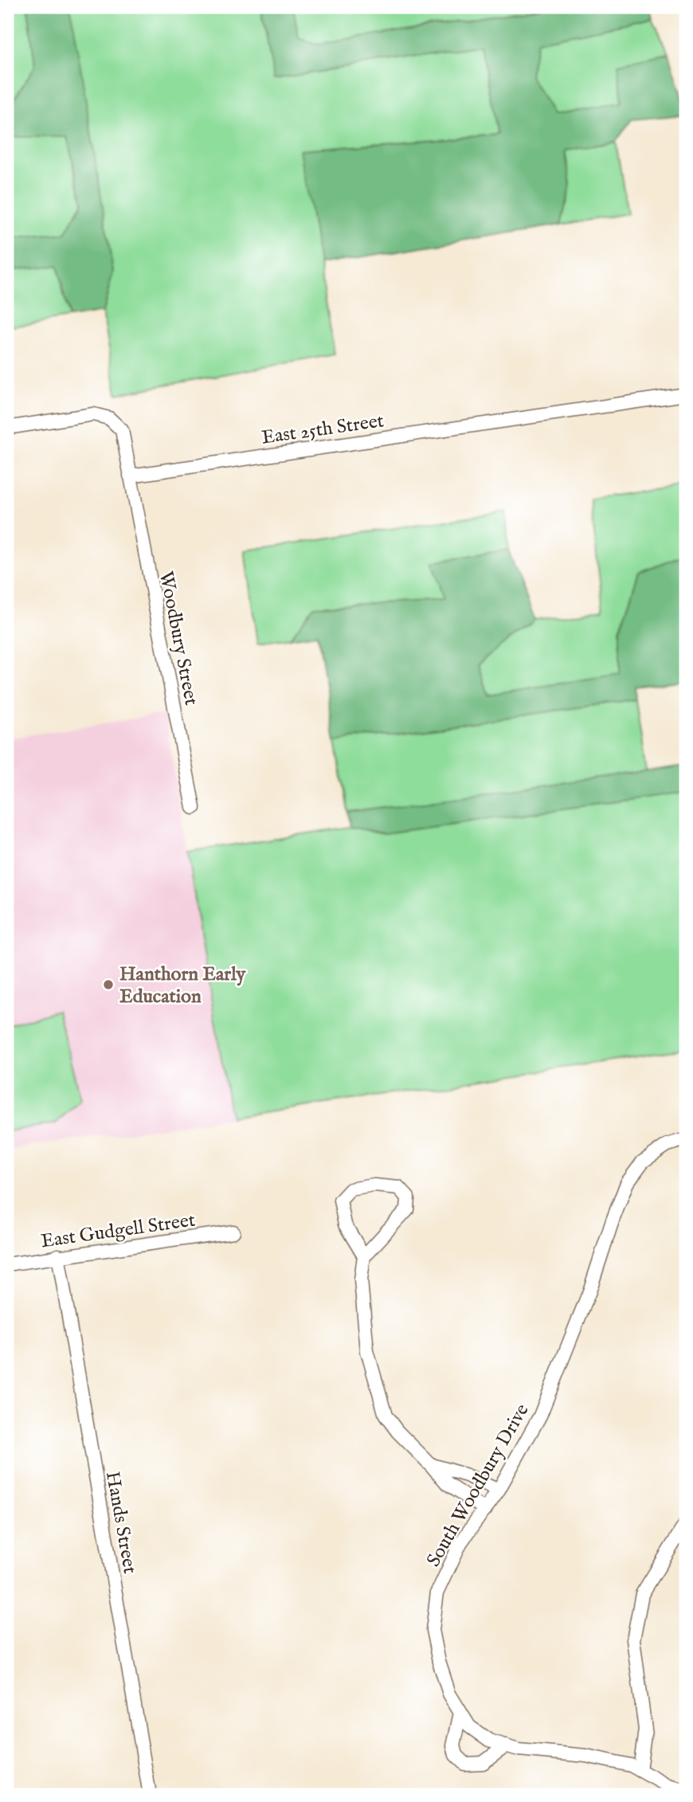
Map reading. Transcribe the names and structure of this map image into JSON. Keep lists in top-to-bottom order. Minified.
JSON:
{"streets":{"street":["East 25th Street","Woodbury Street","East Gudgell Street","South Woodbury Drive","Hands Street"]},"crossings":[["East 25th Street","Woodbury Street"],["East Gudgell Street","Hands Street"]],"places":["Hanthorn Early Education"]}
